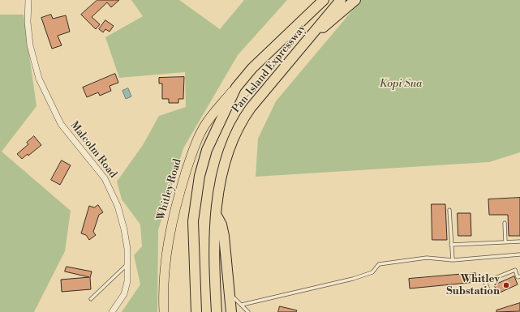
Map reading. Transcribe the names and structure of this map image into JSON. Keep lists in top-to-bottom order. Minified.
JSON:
{"streets":{"highway":["Pan-Island Expressway"],"main road":["Whitley Road"],"street":["Malcolm Road"]},"crossings":[["Pan-Island Expressway","Whitley Road"]],"parks":["Kopi Sua"],"places":["Whitley Substation"]}
